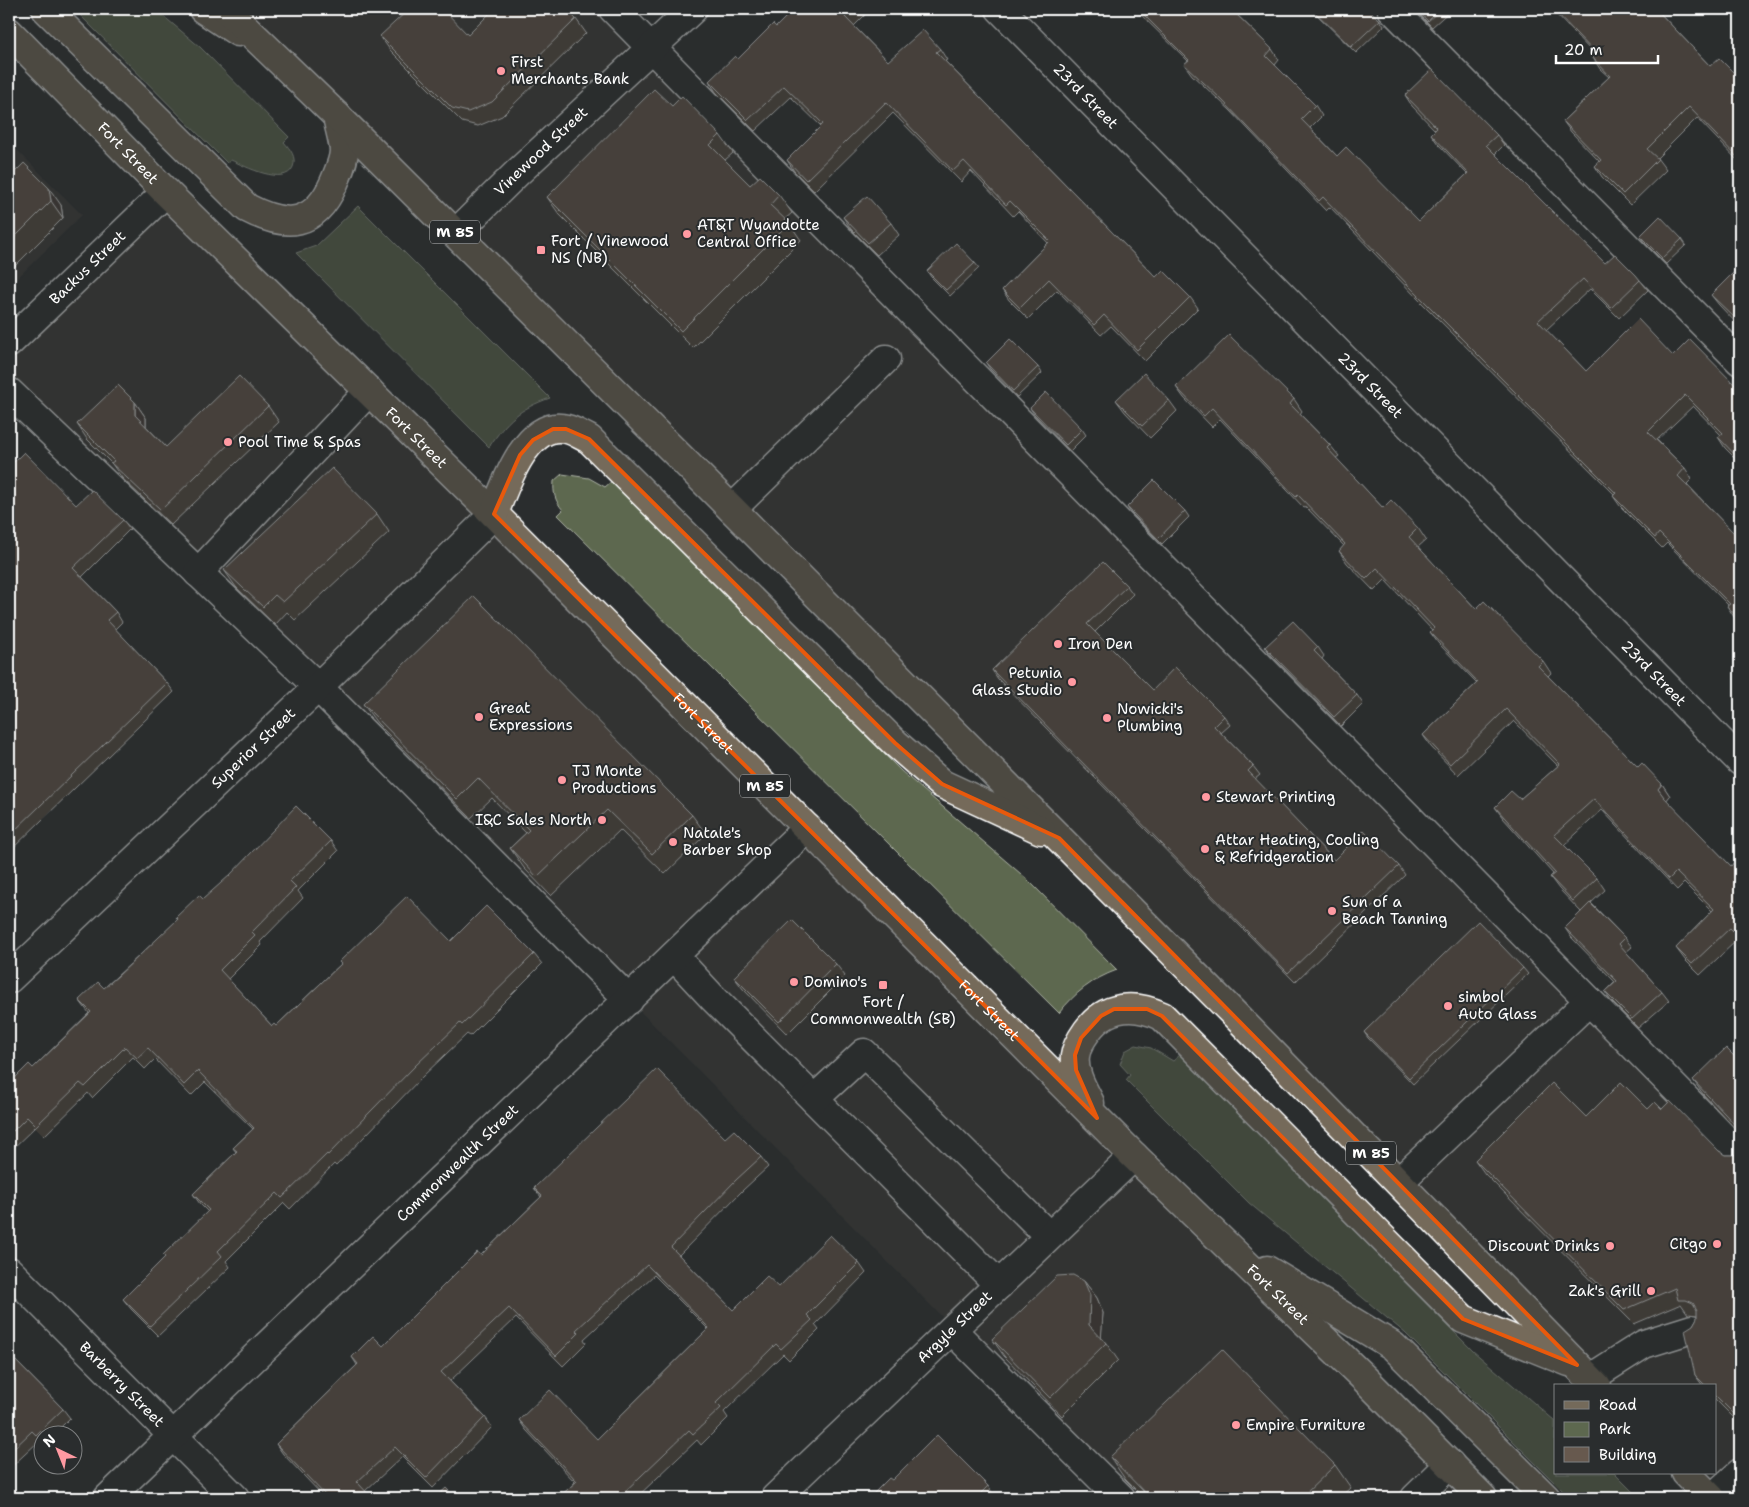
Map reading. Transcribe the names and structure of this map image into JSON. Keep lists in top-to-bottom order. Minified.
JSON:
{"streets":{"main road":["Fort Street","M 85"],"street":["23rd Street","Vinewood Street","Backus Street","Superior Street","Commonwealth Street","Argyle Street","Barberry Street"]},"crossings":[["Vinewood Street","M 85"],["Fort Street","Backus Street"],["Fort Street","Superior Street"],["Fort Street","Commonwealth Street"],["Fort Street","Argyle Street"],["Commonwealth Street","Barberry Street"]],"places":{"other":["First Merchants Bank","AT&T Wyandotte Central Office","Pool Time & Spas","Iron Den","Petunia Glass Studio","Great Expressions","Nowicki's Plumbing","TJ Monte Productions","Stewart Printing","I&C Sales North","Natale's Barber Shop","Attar Heating, Cooling & Refridgeration","Sun of a Beach Tanning","Domino's","simbol Auto Glass","Citgo","Discount Drinks","Zak's Grill","Empire Furniture"],"transit":["Fort / Vinewood NS (NB)","Fort / Commonwealth (SB)"]},"legend":["Road","Park","Building"],"scale_bar":"20 m","north":"top left"}
